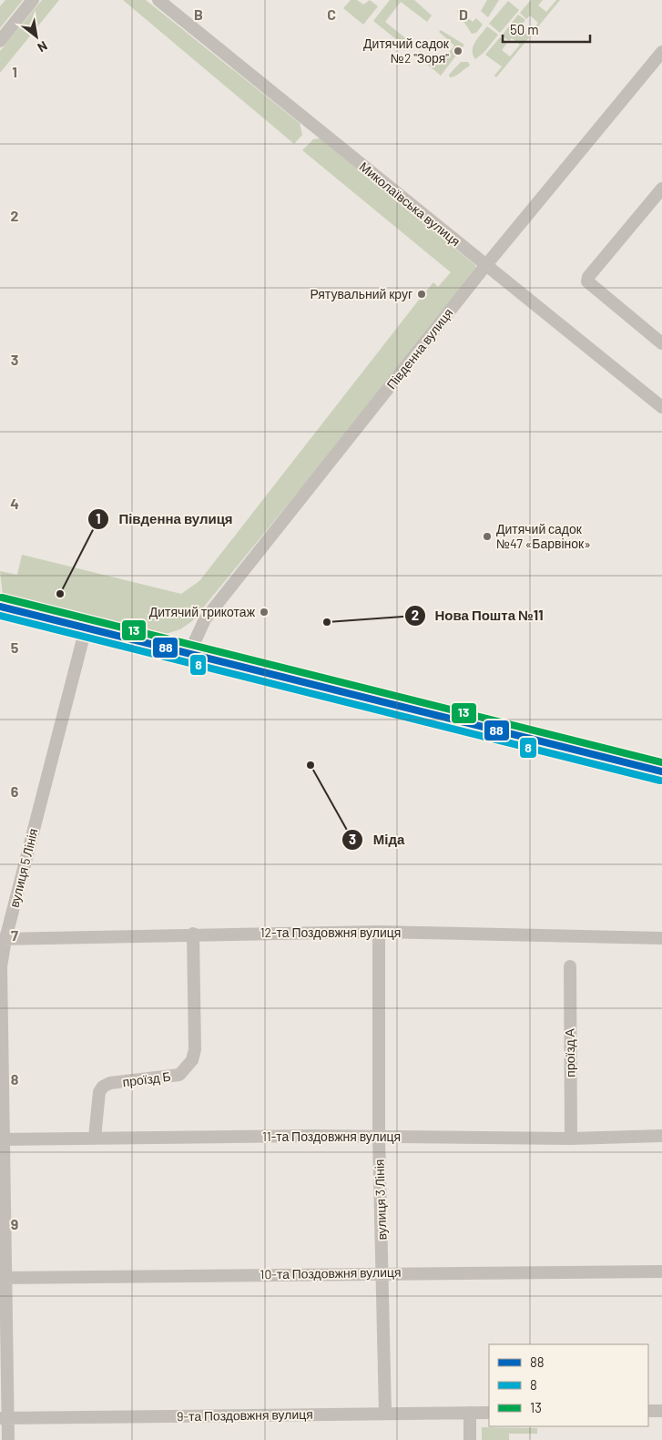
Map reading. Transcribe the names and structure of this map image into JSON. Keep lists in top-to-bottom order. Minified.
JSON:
{"streets":{"street":["Миколаївська вулиця","Південна вулиця","вулиця 5 Лінія","12-та Поздовжня вулиця","проїзд А","проїзд Б","11-та Поздовжня вулиця","вулиця 3 Лінія","10-та Поздовжня вулиця","9-та Поздовжня вулиця"]},"crossings":[["Миколаївська вулиця","Південна вулиця"],["вулиця 5 Лінія","12-та Поздовжня вулиця"],["вулиця 5 Лінія","11-та Поздовжня вулиця"],["вулиця 5 Лінія","10-та Поздовжня вулиця"],["вулиця 5 Лінія","9-та Поздовжня вулиця"],["12-та Поздовжня вулиця","проїзд Б"],["12-та Поздовжня вулиця","вулиця 3 Лінія"],["проїзд А","11-та Поздовжня вулиця"],["проїзд Б","11-та Поздовжня вулиця"],["11-та Поздовжня вулиця","вулиця 3 Лінія"],["вулиця 3 Лінія","10-та Поздовжня вулиця"],["вулиця 3 Лінія","9-та Поздовжня вулиця"]],"places":["Дитячий садок №2 \"Зоря\"","Рятувальний круг","Дитячий садок №47 «Барвінок»","Південна вулиця","Дитячий трикотаж","Нова Пошта №11","Міда"],"lines":["transit line 13","transit line 88","transit line 8"],"legend":["88","8","13"],"scale_bar":"50 m","north":"bottom right","grid":{"columns":["B","C","D"],"rows":["1","2","3","4","5","6","7","8","9"]}}
